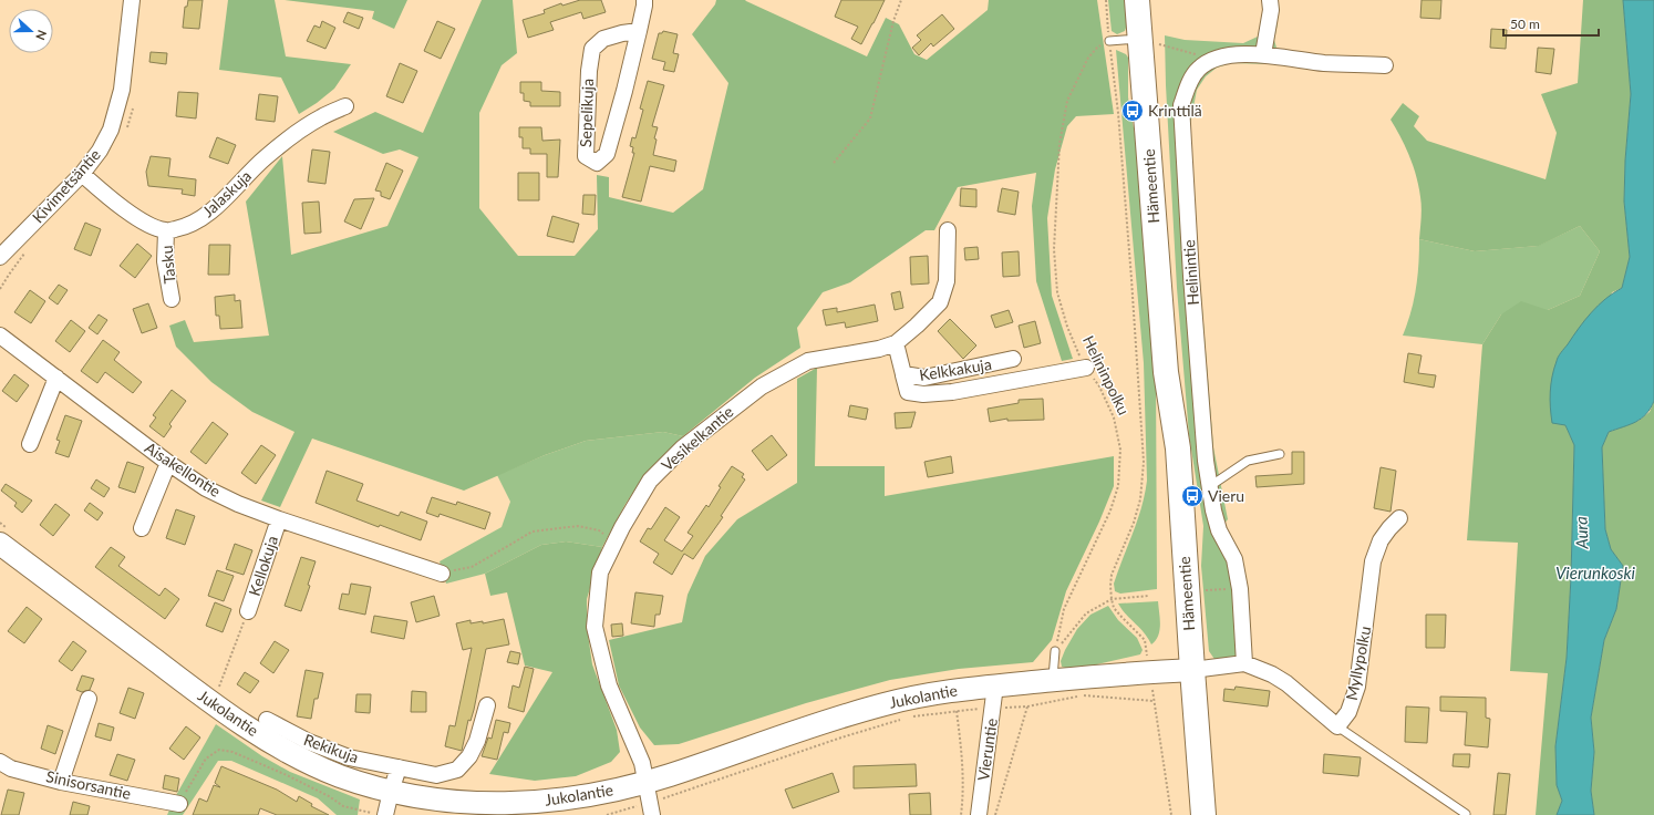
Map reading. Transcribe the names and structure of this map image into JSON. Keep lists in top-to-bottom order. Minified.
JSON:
{"streets":{"highway":["Hämeentie"],"street":["Sepelikuja","Kivimetsäntie","Jalaskuja","Tasku","Helinintie","Kelkkakuja","Vesikelkantie","Aisakellontie","Kellokuja","Myllypolku","Jukolantie","Rekikuja","Vieruntie","Sinisorsantie"],"path":["Helininpolku"]},"crossings":[["Hämeentie","Jukolantie"],["Jalaskuja","Tasku"],["Kelkkakuja","Vesikelkantie"],["Vesikelkantie","Jukolantie"],["Aisakellontie","Kellokuja"],["Jukolantie","Vieruntie"]],"water":["Aura","Vierunkoski"],"places":{"bus stop":["Krinttilä","Vieru"]},"scale_bar":"50 m","north":"right"}
